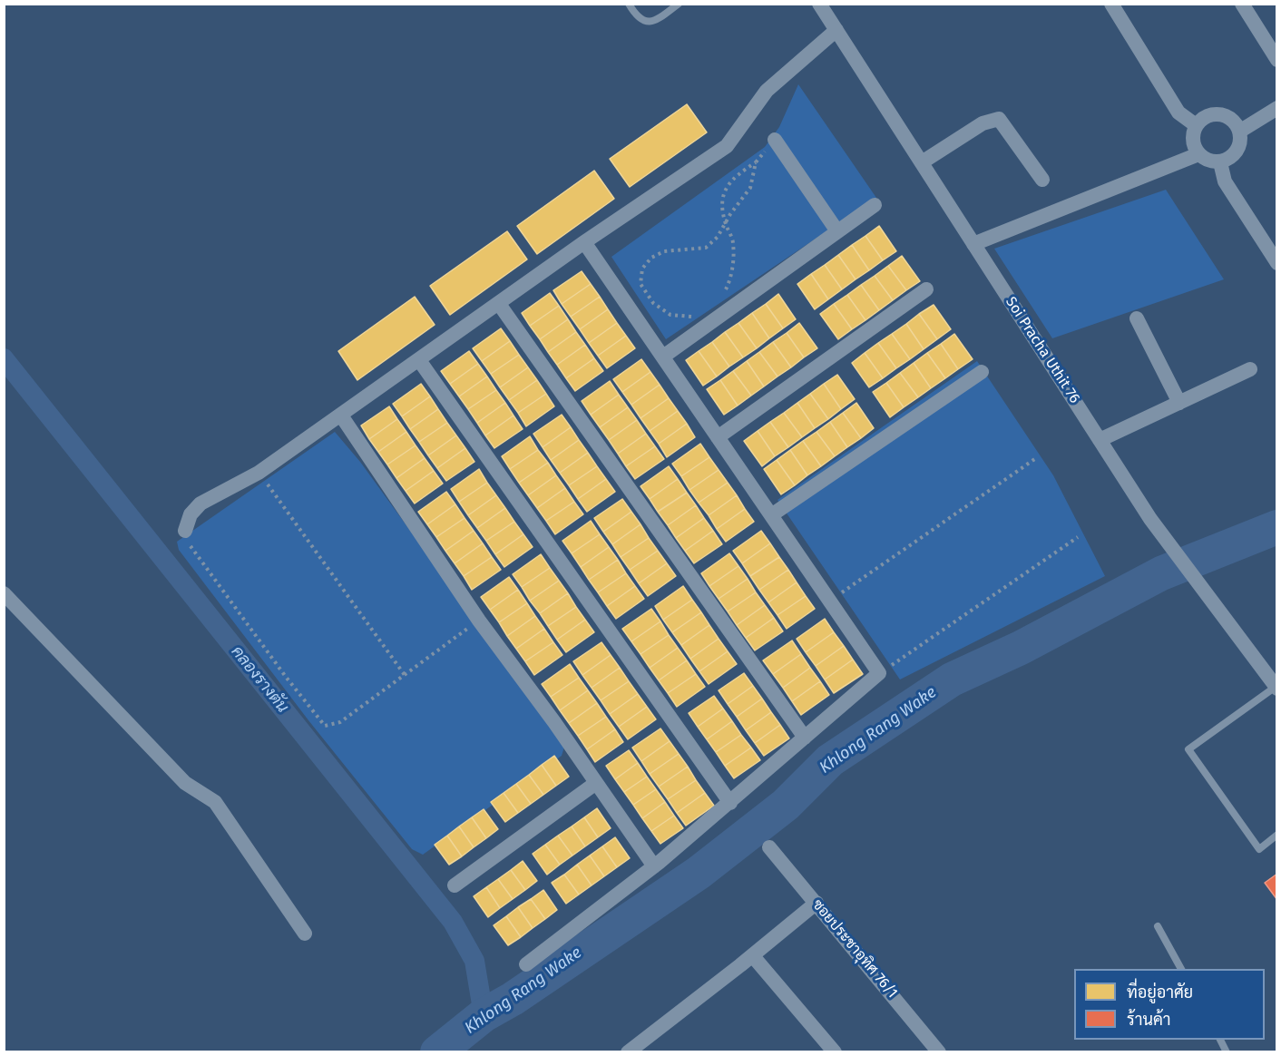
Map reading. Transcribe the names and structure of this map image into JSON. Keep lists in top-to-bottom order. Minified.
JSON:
{"streets":{"street":["Soi Pracha Uthit 76","ซอยประชาอุทิศ 76/1"]},"water":["คลองรางตัน","Khlong Rang Wake"],"legend":["ที่อยู่อาศัย","ร้านค้า"]}
